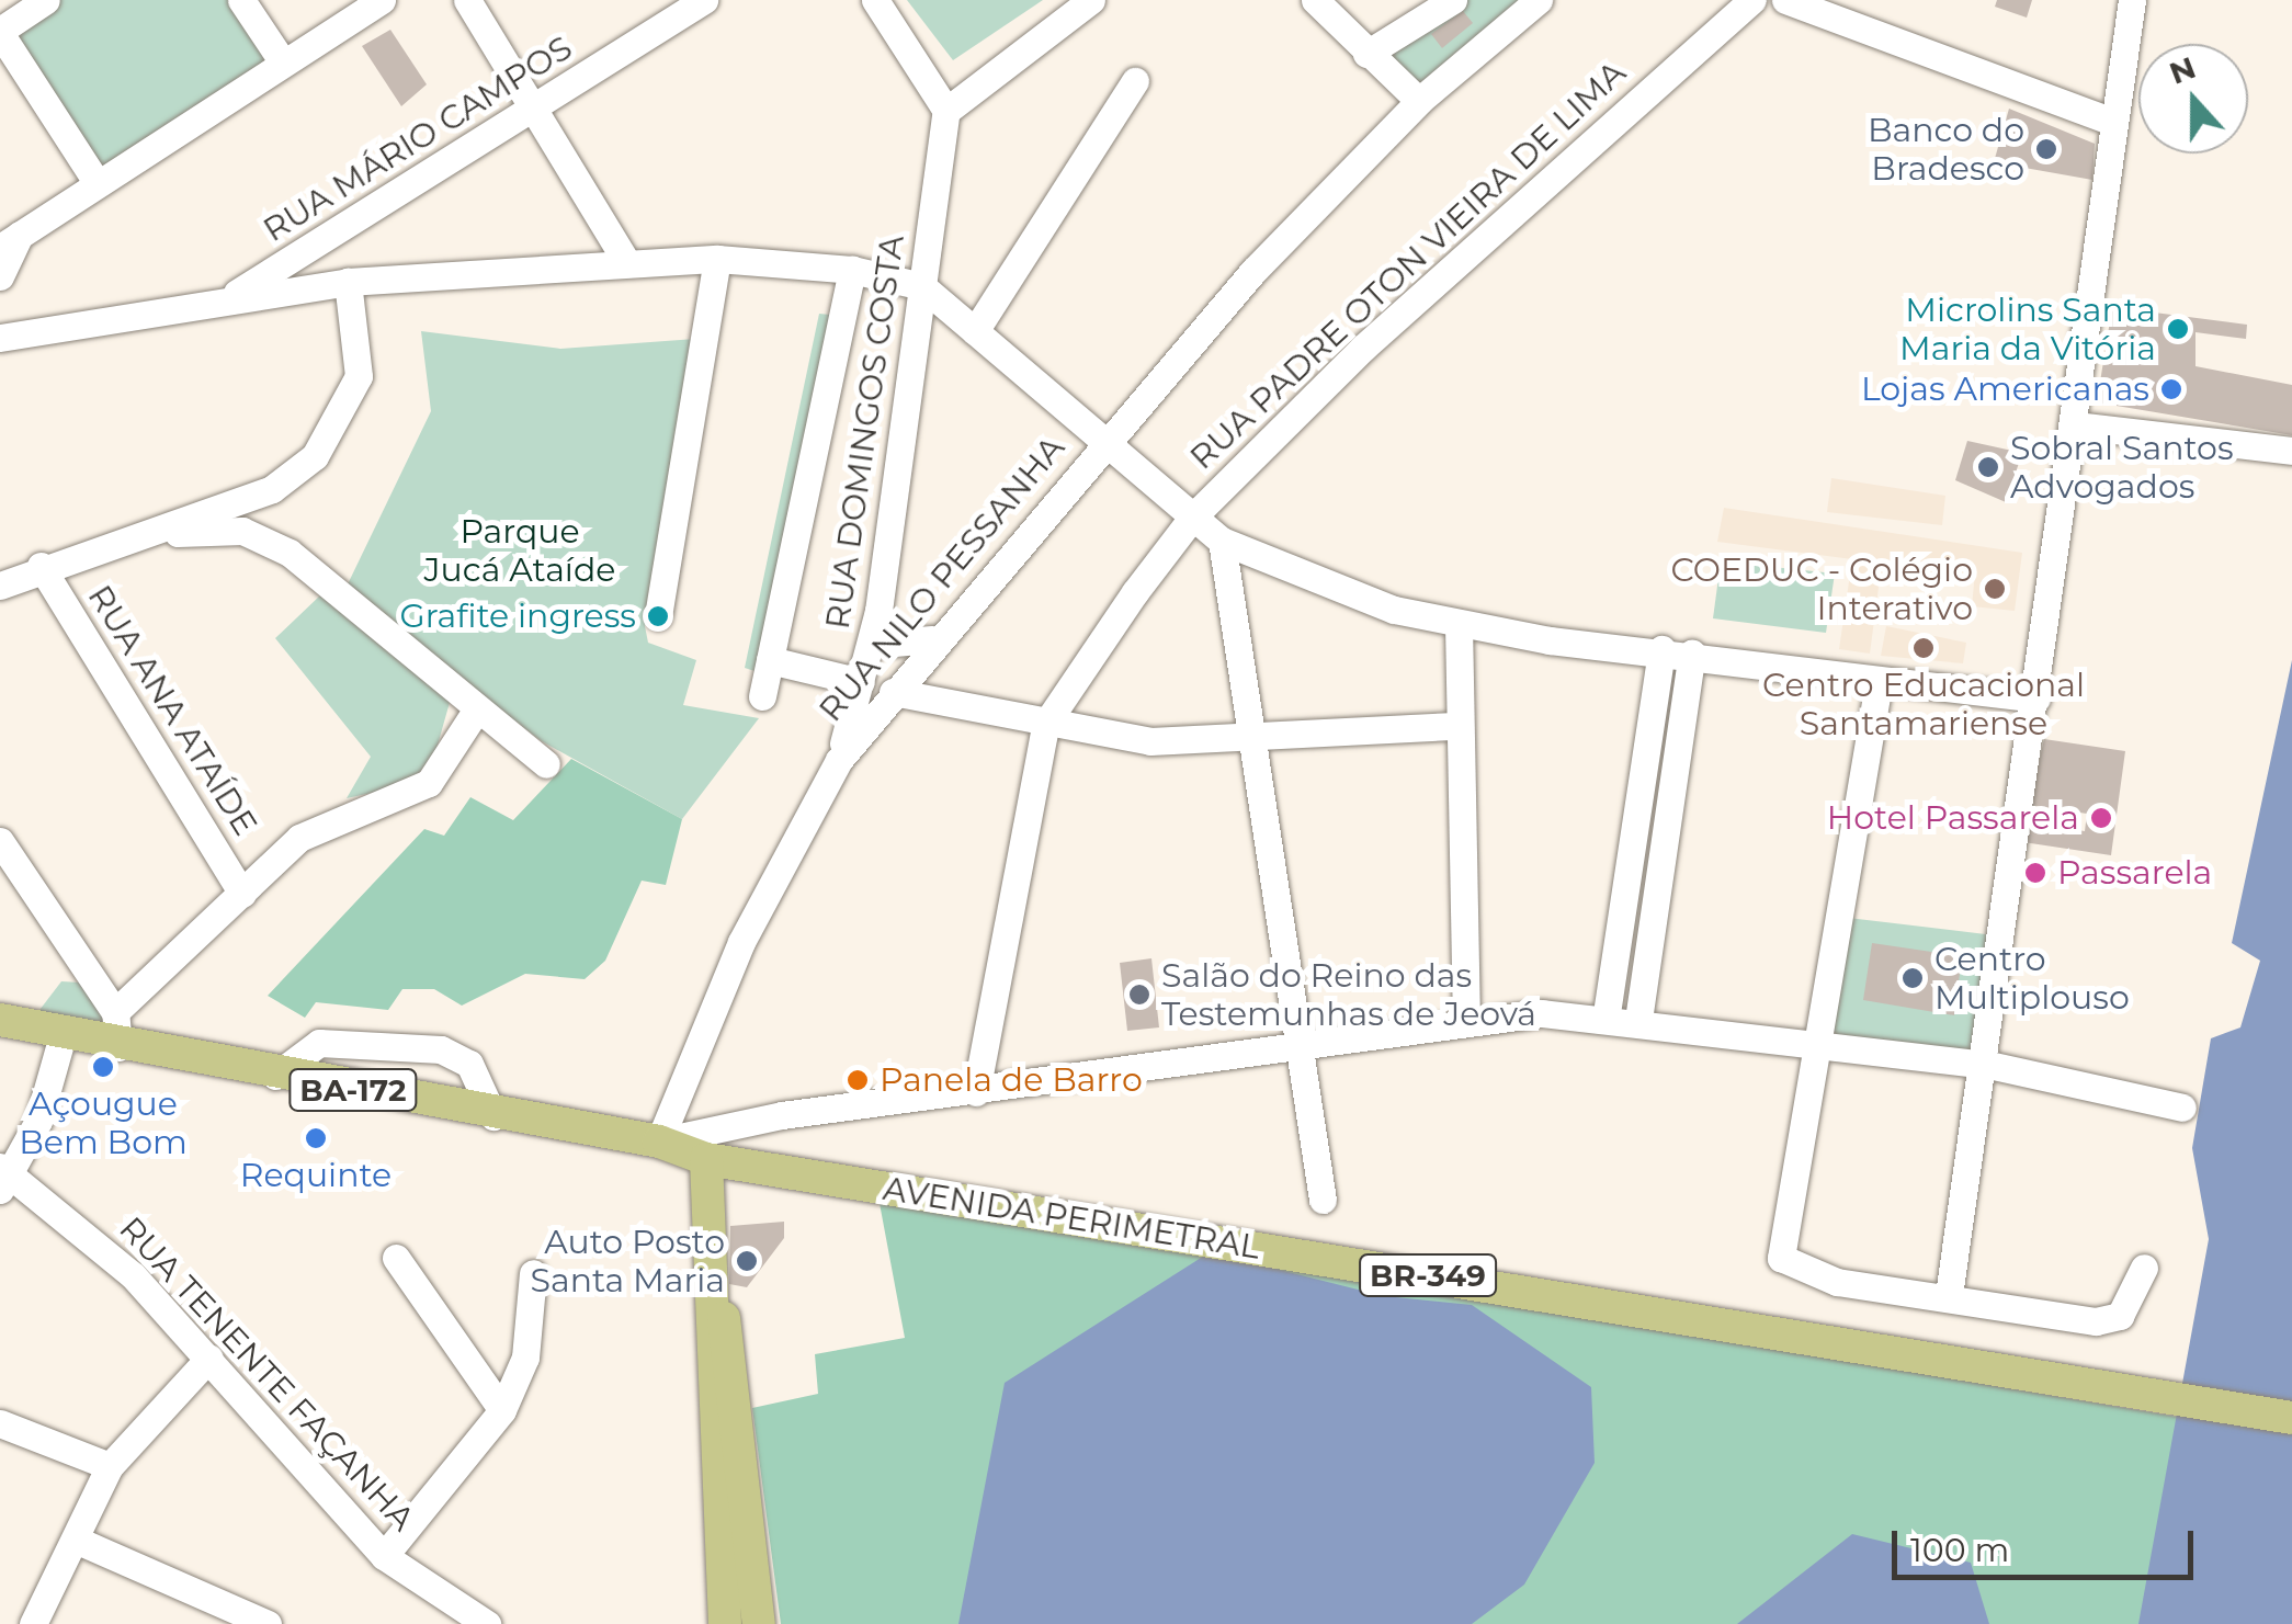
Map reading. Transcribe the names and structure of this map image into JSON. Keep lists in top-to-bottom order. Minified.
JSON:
{"streets":{"main road":["BA-172","AVENIDA PERIMETRAL","BR-349"],"street":["RUA MÁRIO CAMPOS","RUA PADRE OTON VIEIRA DE LIMA","RUA DOMINGOS COSTA","RUA NILO PESSANHA","RUA ANA ATAÍDE","RUA TENENTE FAÇANHA"]},"crossings":[["RUA DOMINGOS COSTA","RUA NILO PESSANHA"]],"parks":["Parque Jucá Ataíde"],"places":["Banco do Bradesco","Microlins Santa Maria da Vitória","Lojas Americanas","Sobral Santos Advogados","COEDUC - Colégio Interativo","Grafite ingress","Centro Educacional Santamariense","Hotel Passarela","Passarela","Centro Multiplouso","Salão do Reino das Testemunhas de Jeová","Açougue Bem Bom","Panela de Barro","Requinte","Auto Posto Santa Maria"],"scale_bar":"100 m","north":"top"}
